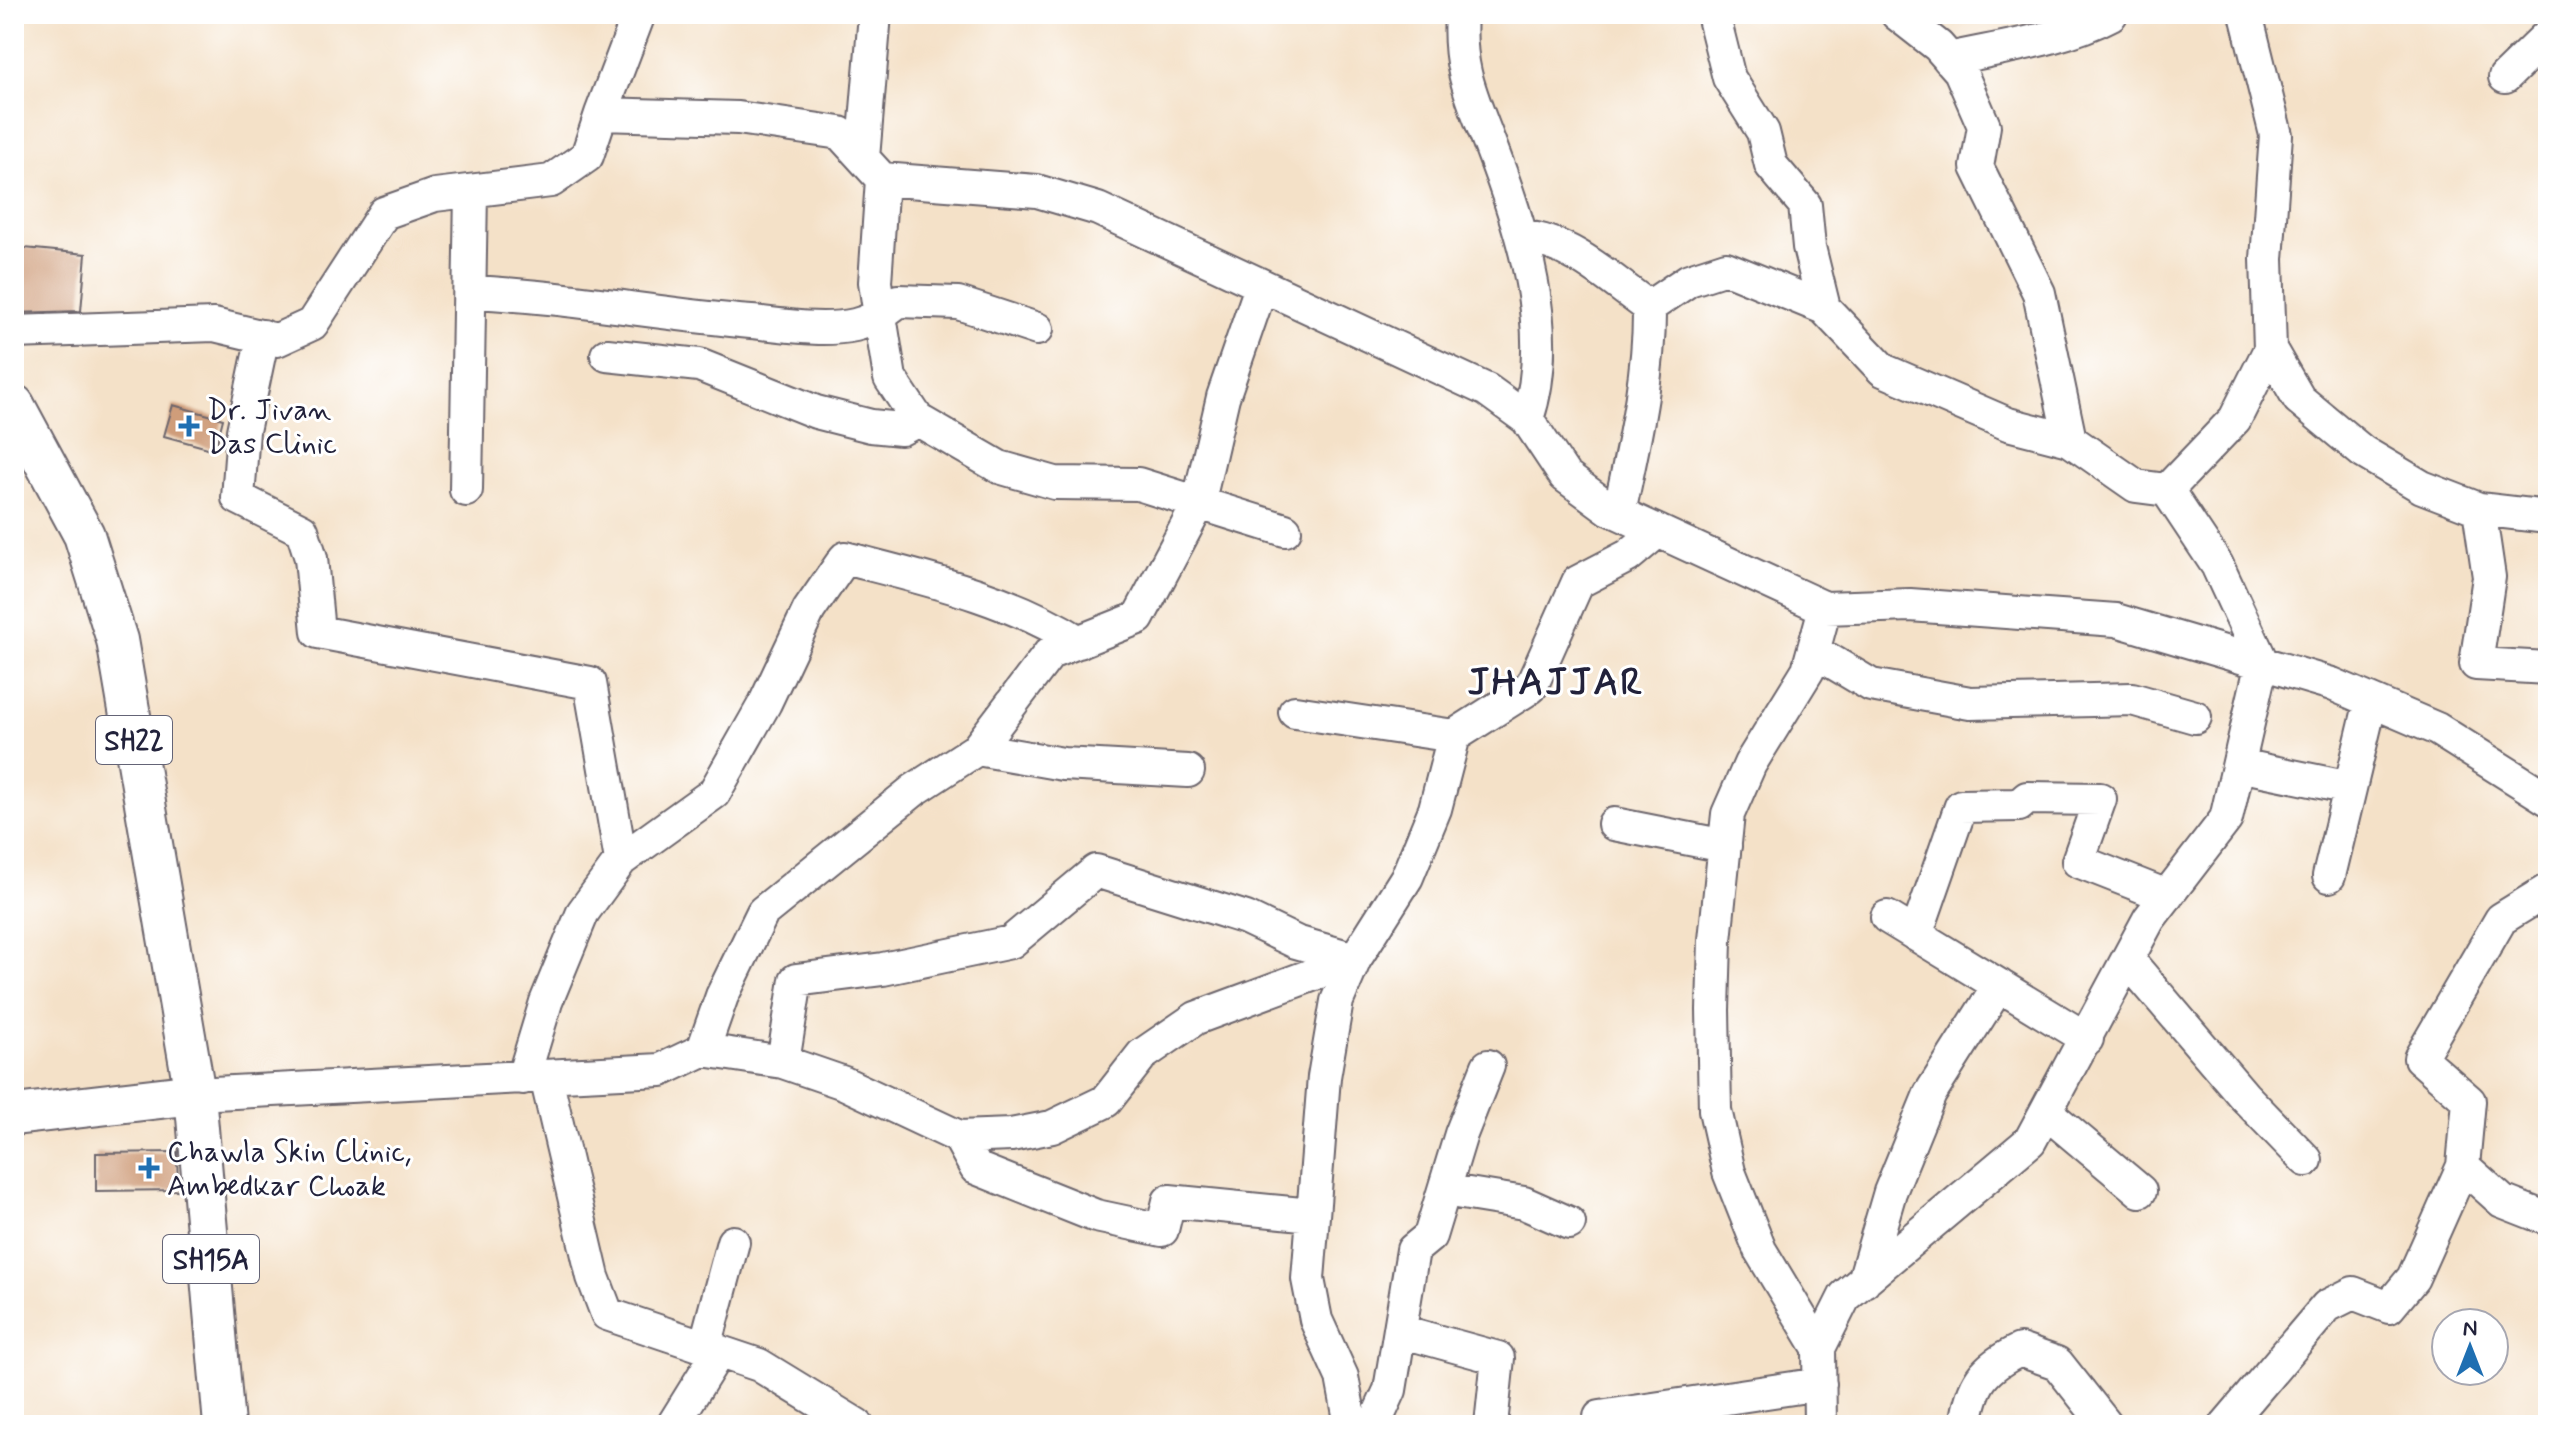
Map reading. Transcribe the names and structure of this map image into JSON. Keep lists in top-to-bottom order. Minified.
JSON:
{"streets":{"main road":["SH22","SH15A"]},"crossings":[["SH22","SH15A"]],"districts":["JHAJJAR"],"places":{"health":["Dr. Jivan Das Clinic","Chawla Skin Clinic, Ambedkar Choak"]},"north":"top"}
